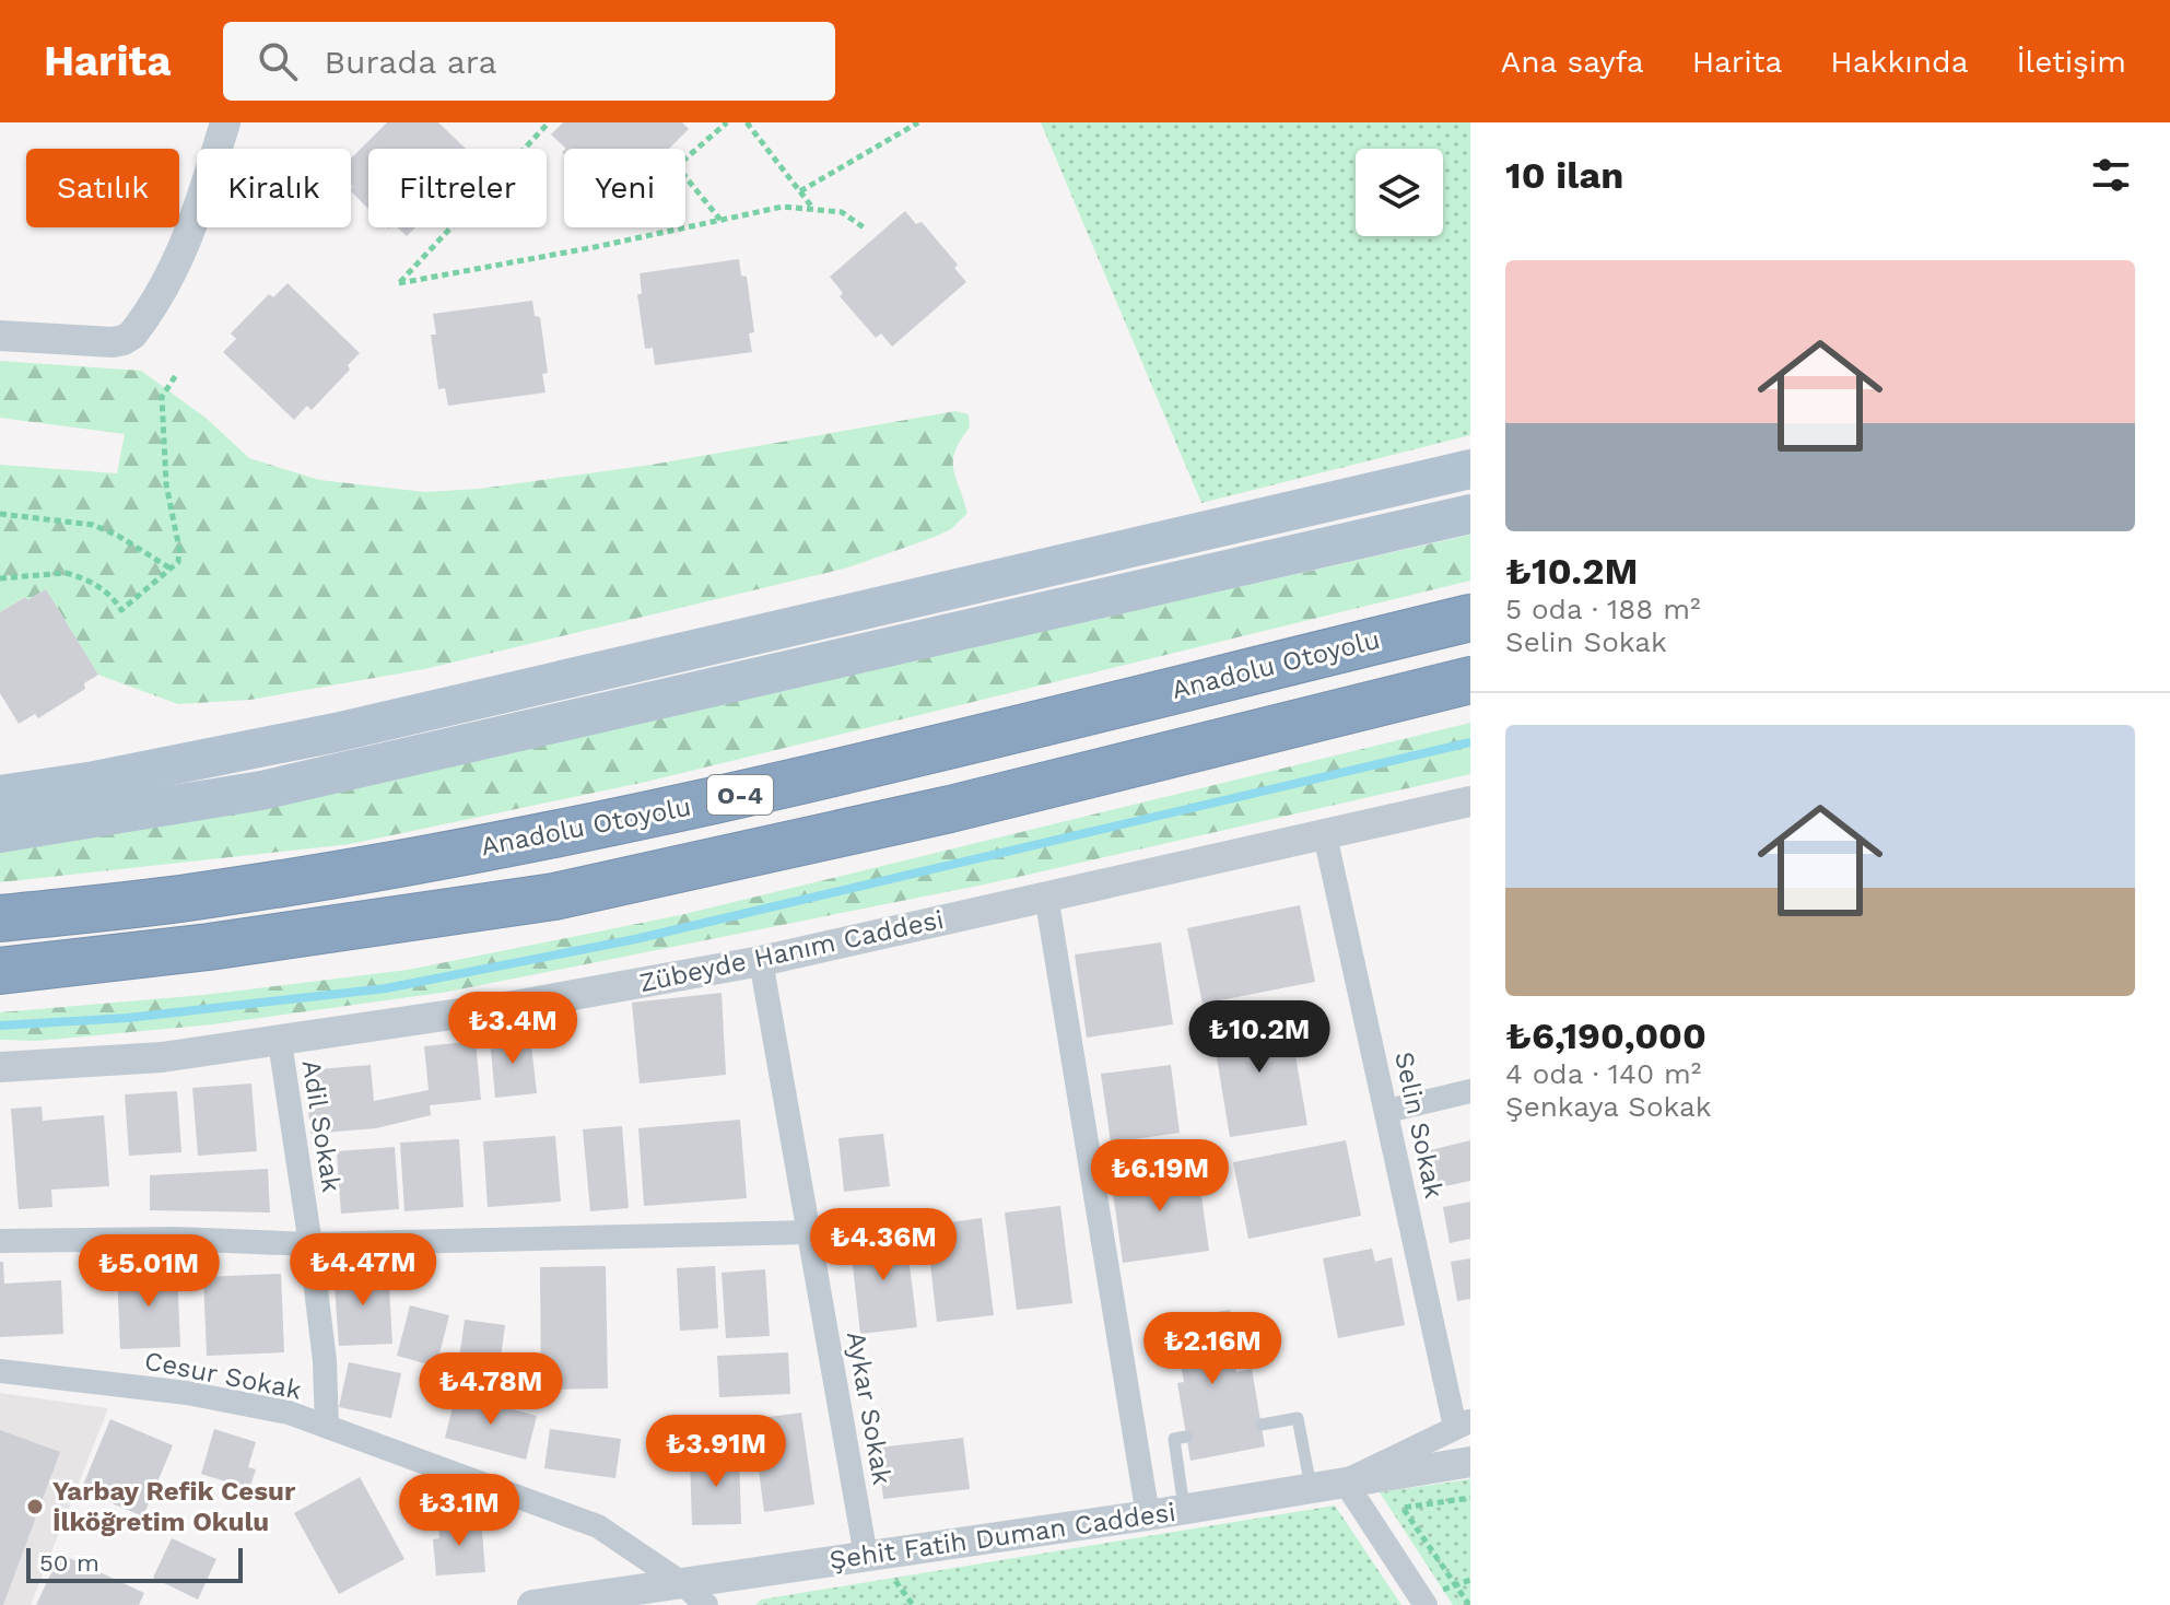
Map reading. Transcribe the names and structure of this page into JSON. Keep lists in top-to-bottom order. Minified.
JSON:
{"streets":{"highway":["Anadolu Otoyolu","O-4"],"street":["Zübeyde Hanım Caddesi","Selin Sokak","Adil Sokak","Cesur Sokak","Aykar Sokak","Şehit Fatih Duman Caddesi"]},"crossings":[["Zübeyde Hanım Caddesi","Selin Sokak"],["Zübeyde Hanım Caddesi","Adil Sokak"],["Zübeyde Hanım Caddesi","Aykar Sokak"],["Adil Sokak","Cesur Sokak"],["Cesur Sokak","Şehit Fatih Duman Caddesi"],["Aykar Sokak","Şehit Fatih Duman Caddesi"]],"places":["Yarbay Refik Cesur İlköğretim Okulu"],"scale_bar":"50 m","page":{"header":"Harita","search":"Burada ara","nav":["Ana sayfa","Harita","Hakkında","İletişim"],"heading":"10 ilan","chip":["Satılık","Kiralık","Filtreler","Yeni"],"list":[{"name":"₺10.2M","note":"5 oda · 188 m² · Selin Sokak"},{"name":"₺6,190,000","note":"4 oda · 140 m² · Şenkaya Sokak"}],"price":["₺3.4M","₺10.2M","₺6.19M","₺4.36M","₺4.47M","₺5.01M","₺2.16M","₺4.78M","₺3.91M","₺3.1M"],"scale":"50 m"}}
